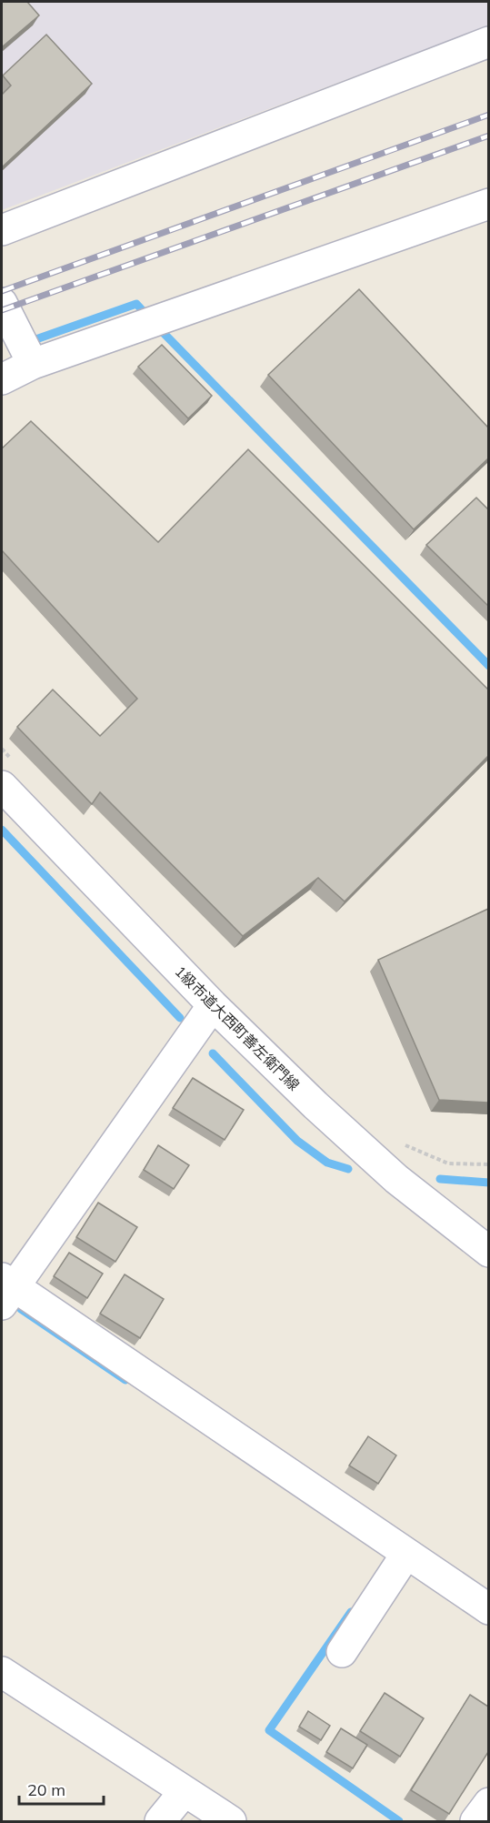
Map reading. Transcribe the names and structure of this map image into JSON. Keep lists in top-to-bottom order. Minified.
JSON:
{"streets":{"street":["1級市道大西町善左衛門線"]},"scale_bar":"20 m"}
